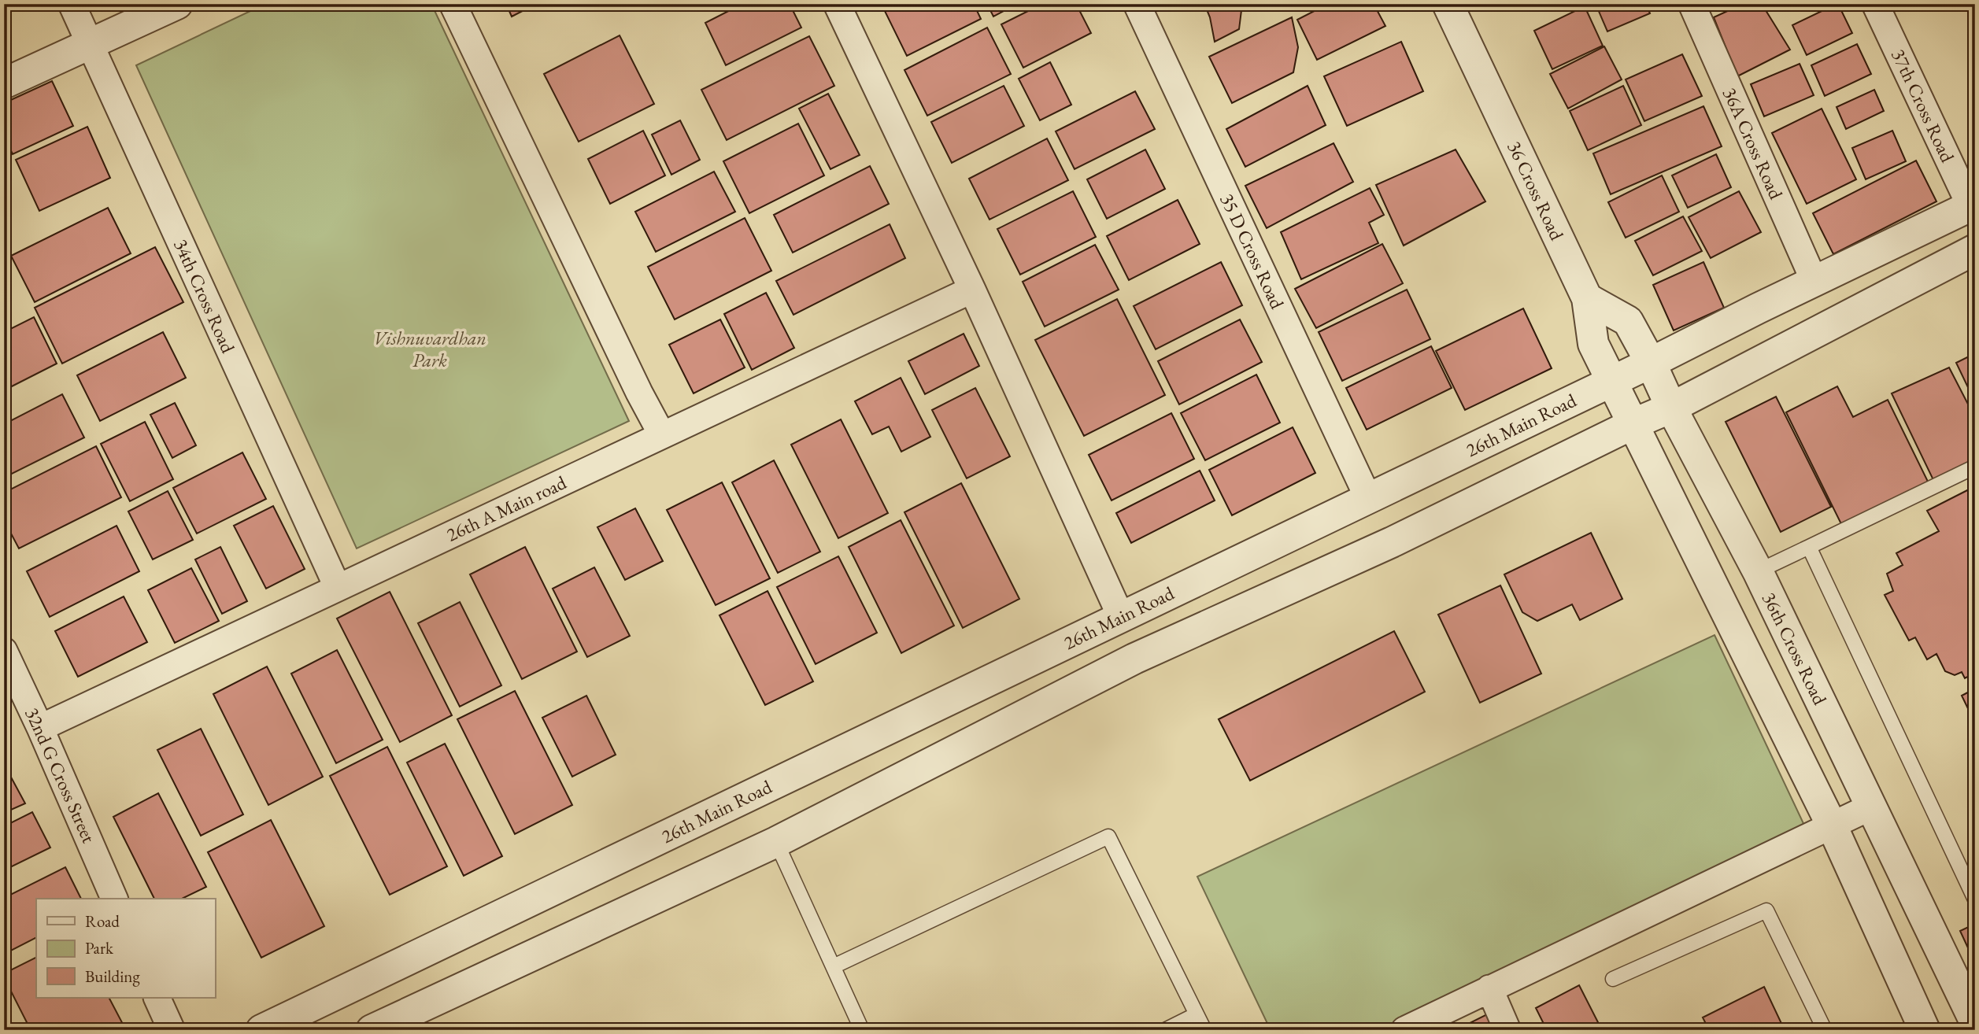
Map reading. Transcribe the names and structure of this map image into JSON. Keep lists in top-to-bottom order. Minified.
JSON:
{"streets":{"street":["37th Cross Road","36A Cross Road","36 Cross Road","35 D Cross Road","34th Cross Road","26th Main Road","26th A Main road","36th Cross Road","32nd G Cross Street"]},"crossings":[["37th Cross Road","26th Main Road"],["36A Cross Road","26th Main Road"],["36 Cross Road","26th Main Road"],["36 Cross Road","36th Cross Road"],["35 D Cross Road","26th Main Road"],["34th Cross Road","26th A Main road"],["26th Main Road","36th Cross Road"],["26th A Main road","32nd G Cross Street"]],"parks":["Vishnuvardhan Park"],"legend":["Road","Park","Building"]}
